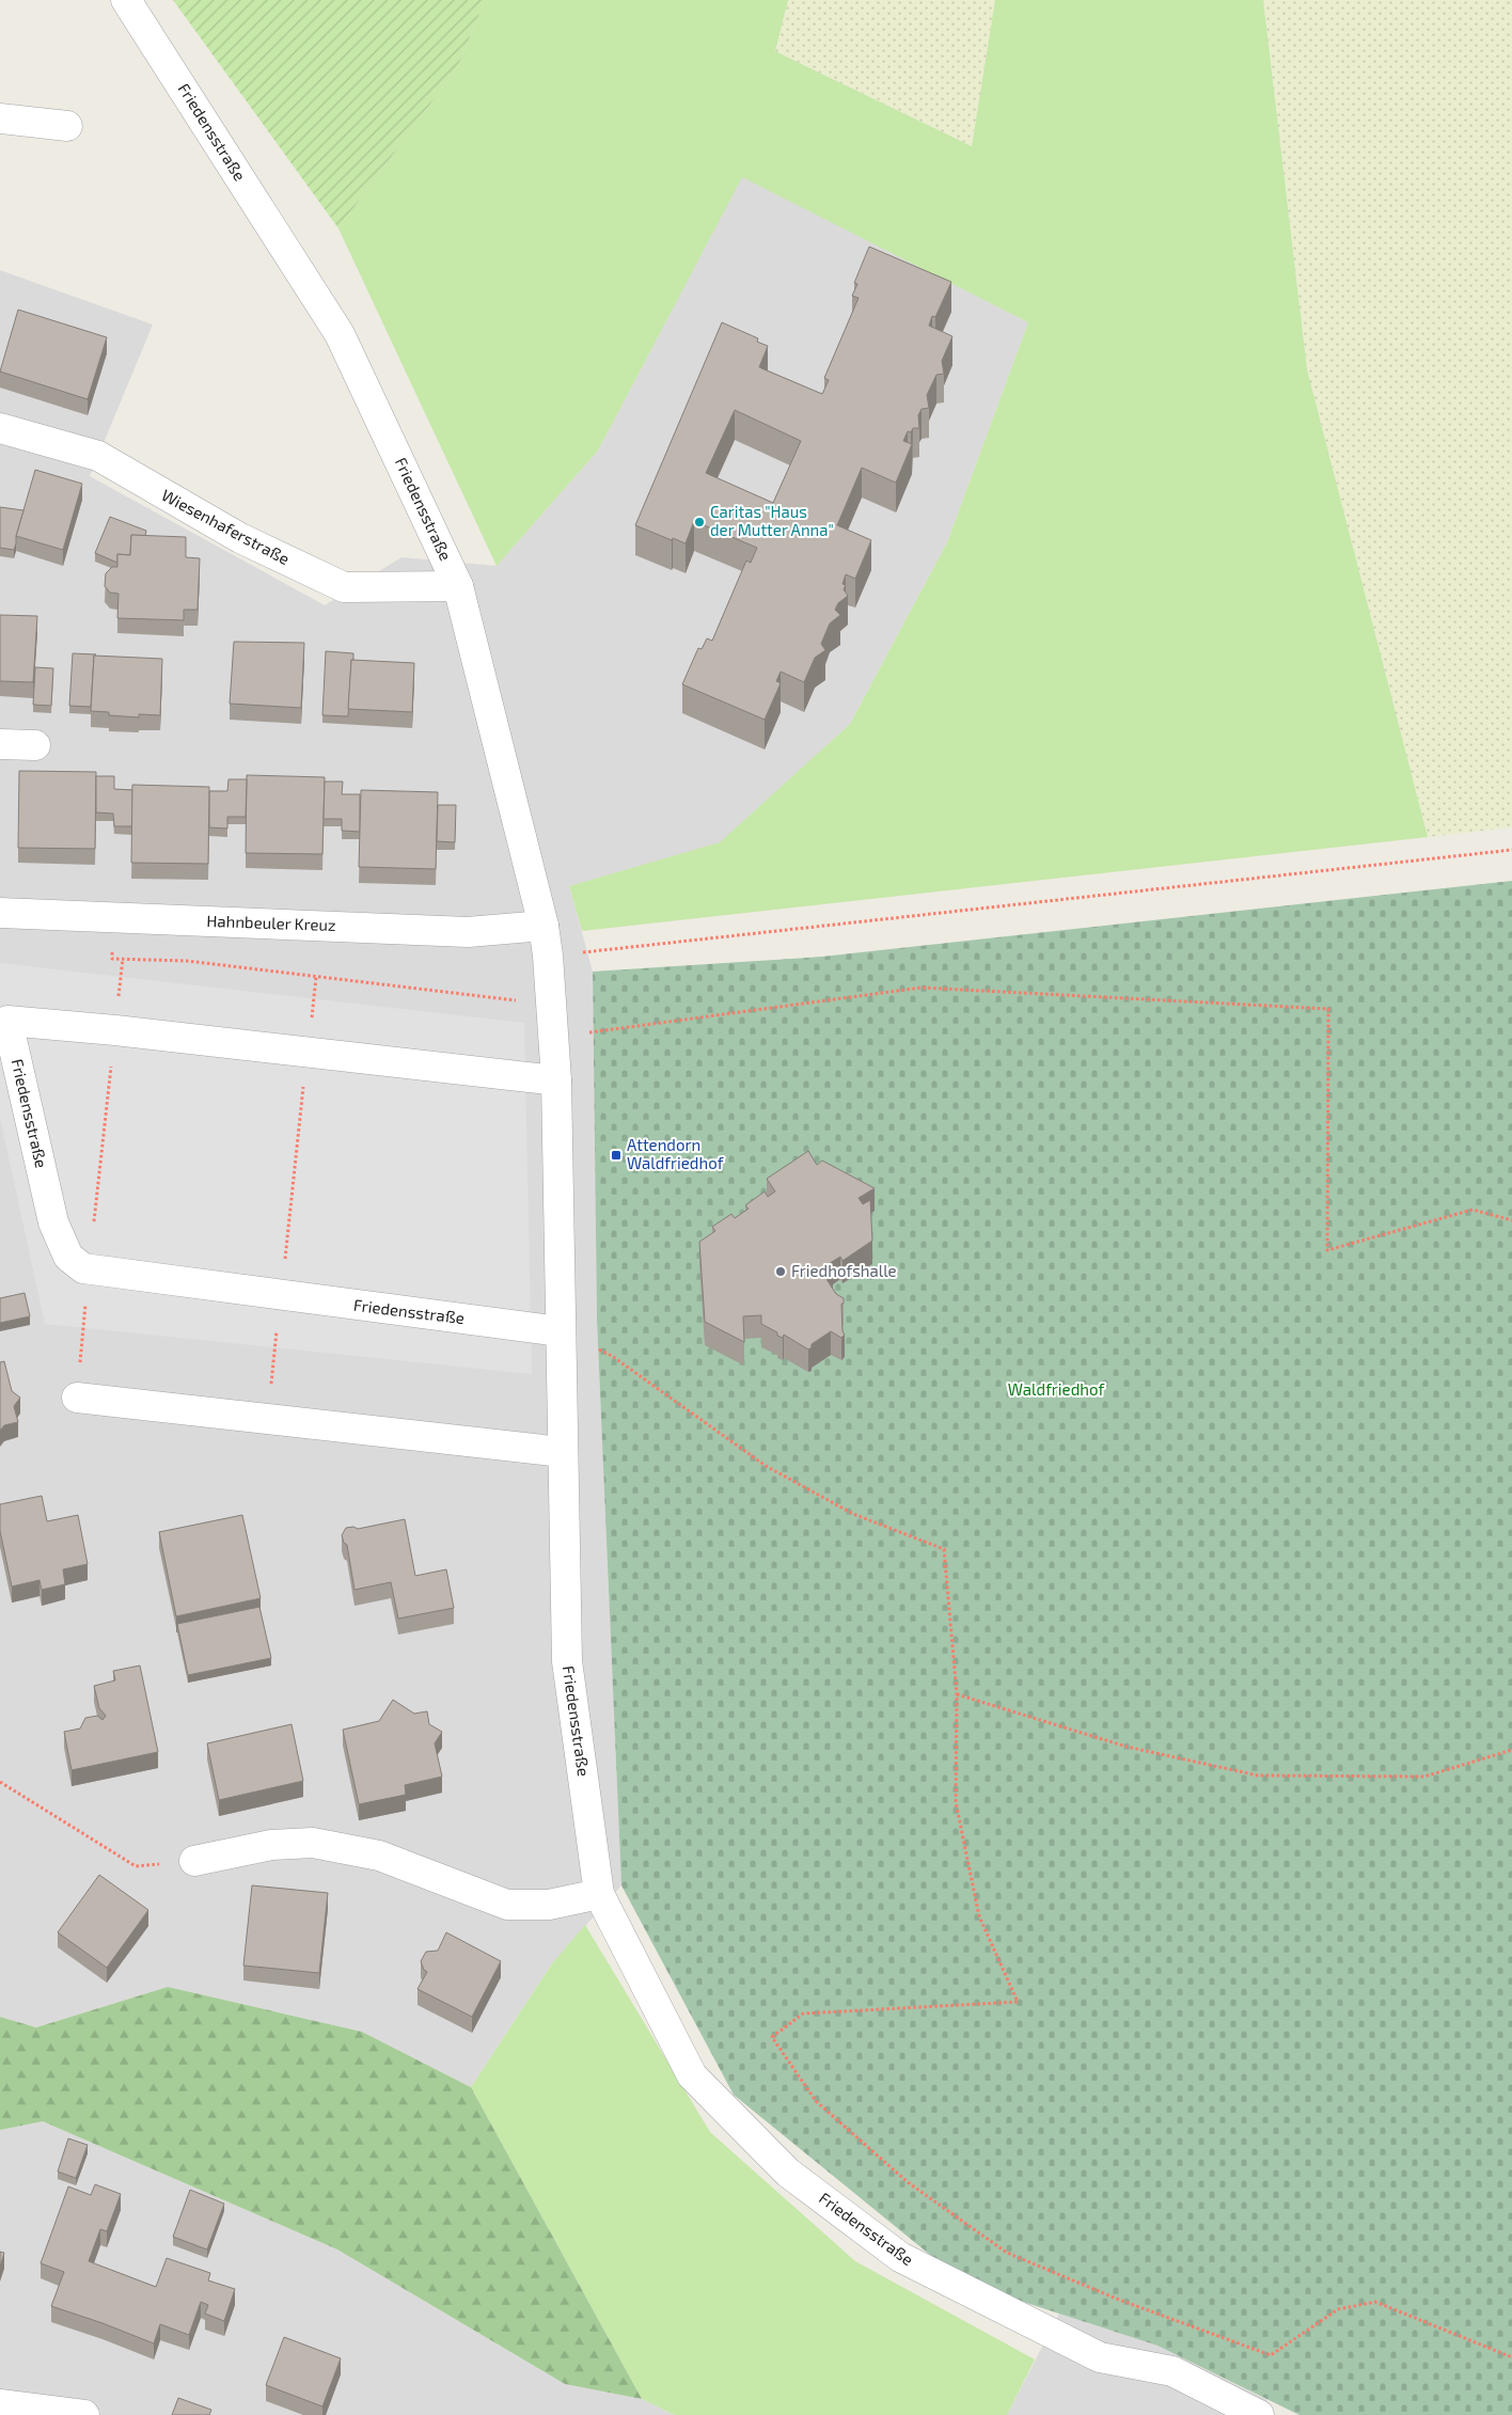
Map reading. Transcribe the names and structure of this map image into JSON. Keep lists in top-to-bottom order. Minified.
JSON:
{"streets":{"street":["Friedensstraße","Wiesenhaferstraße","Hahnbeuler Kreuz"]},"crossings":[["Friedensstraße","Wiesenhaferstraße"],["Friedensstraße","Hahnbeuler Kreuz"]],"parks":["Waldfriedhof"],"places":{"other":["Caritas \"Haus der Mutter Anna\"","Friedhofshalle"],"transit":["Attendorn Waldfriedhof"]}}
